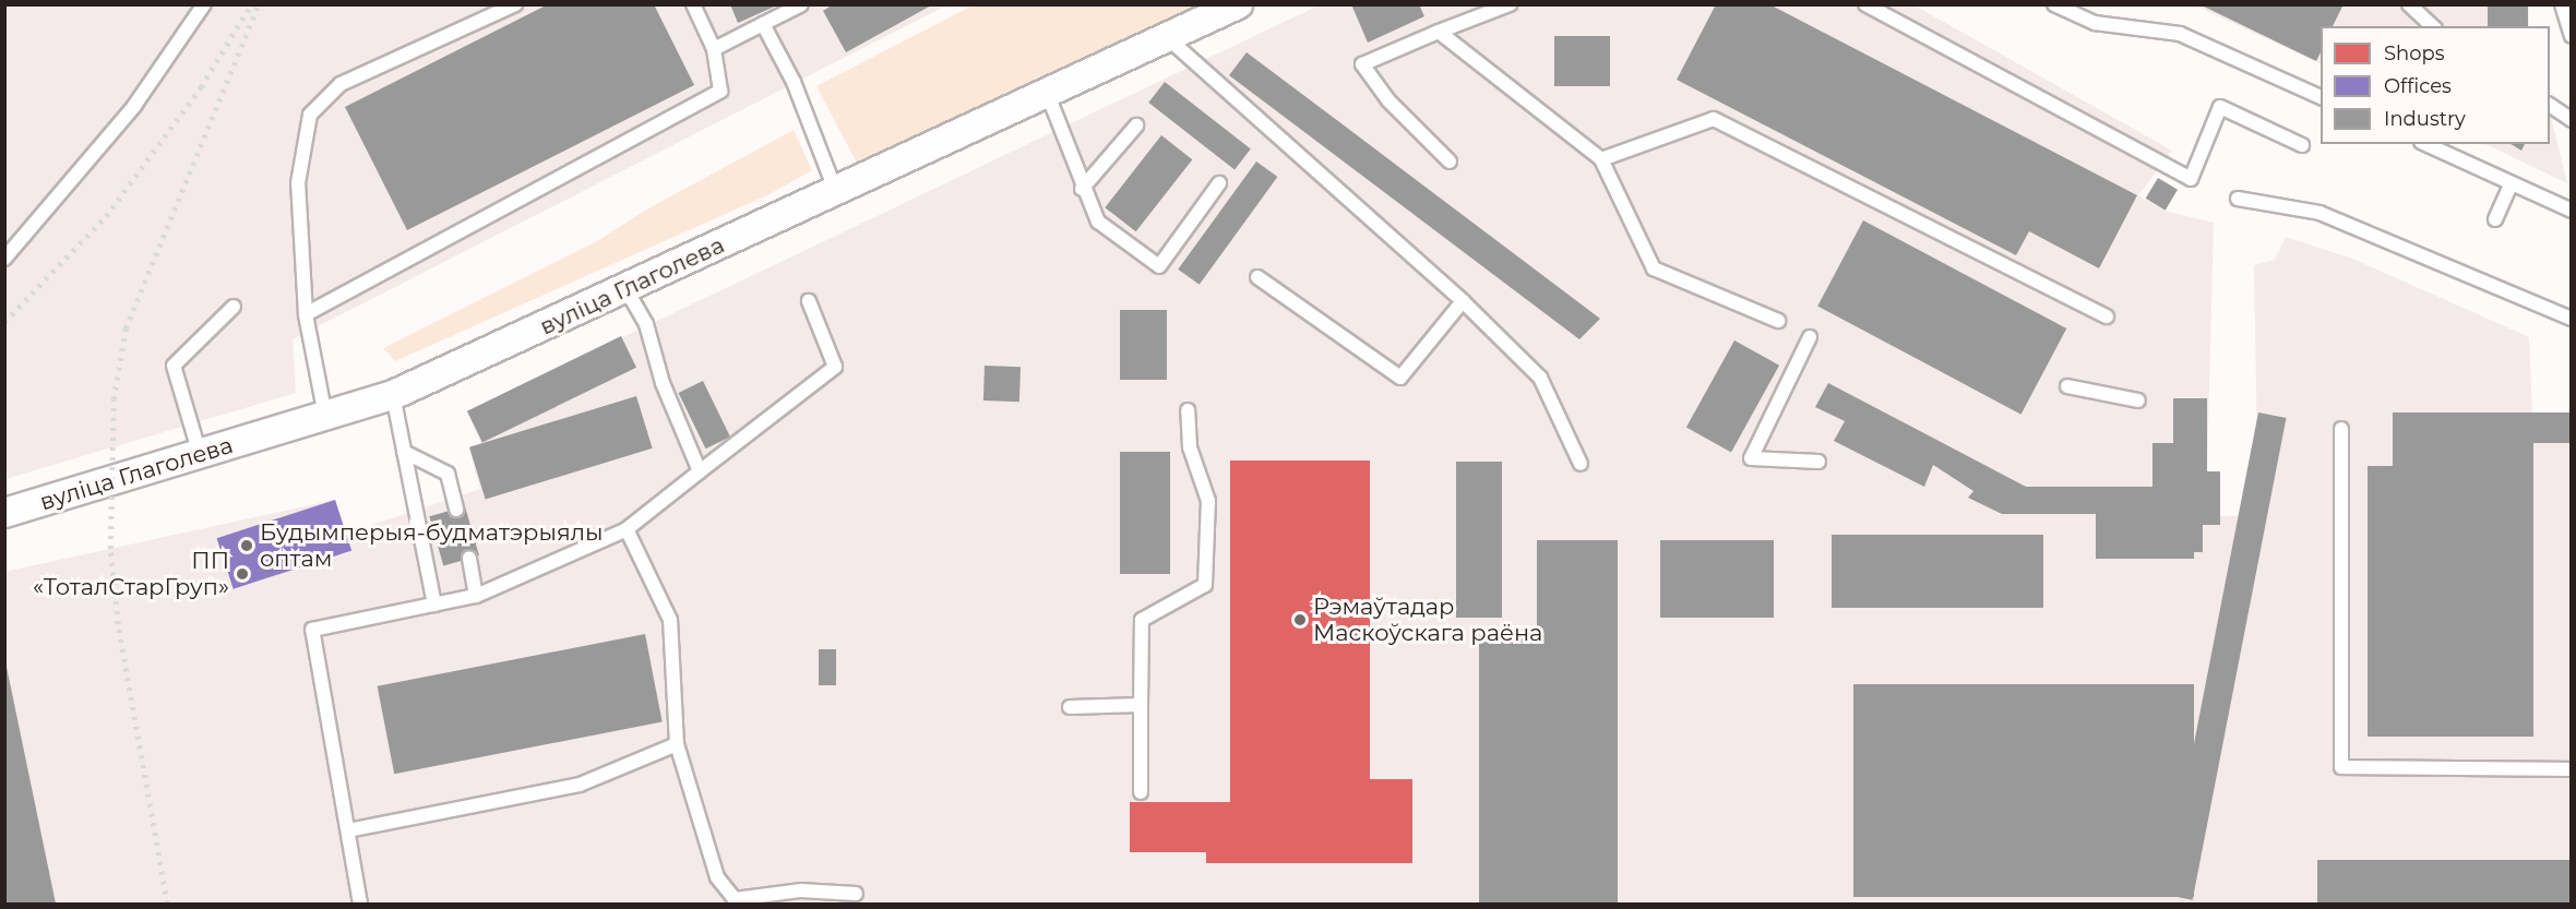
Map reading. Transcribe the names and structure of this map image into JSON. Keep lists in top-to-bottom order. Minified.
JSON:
{"streets":{"street":["вуліца Глаголева"]},"places":["Будымперыя-будматэрыялы оптам","ПП «ТоталСтарГруп»","Рэмаўтадар Маскоўскага раёна"],"legend":["Shops","Offices","Industry"]}
